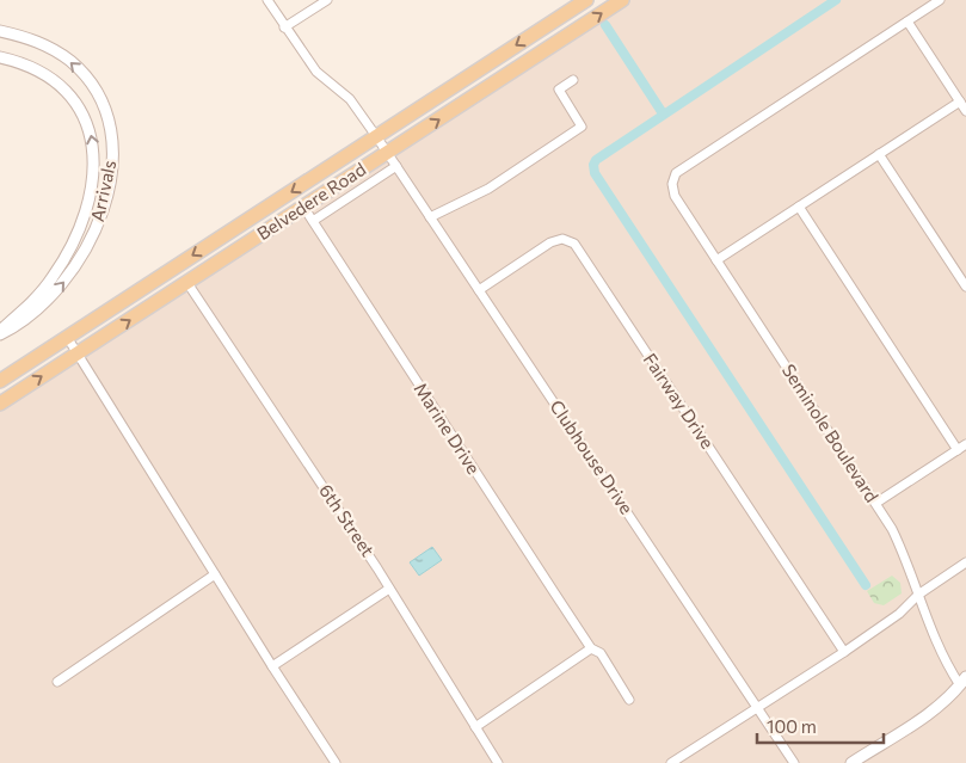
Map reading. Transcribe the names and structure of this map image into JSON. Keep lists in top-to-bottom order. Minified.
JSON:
{"streets":{"main road":["Belvedere Road"],"street":["Arrivals","Fairway Drive","Marine Drive","Seminole Boulevard","Clubhouse Drive","6th Street"]},"crossings":[["Belvedere Road","Marine Drive"],["Belvedere Road","Clubhouse Drive"],["Belvedere Road","6th Street"],["Fairway Drive","Clubhouse Drive"]],"scale_bar":"100 m"}
